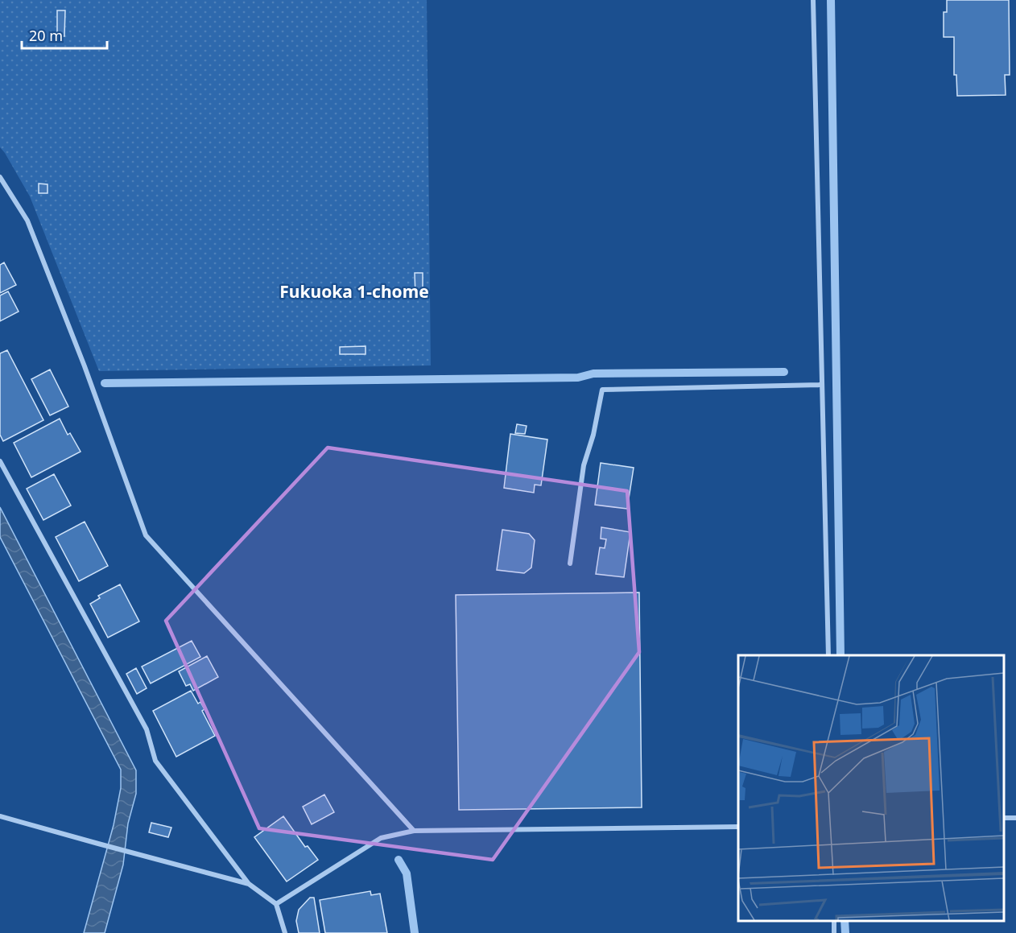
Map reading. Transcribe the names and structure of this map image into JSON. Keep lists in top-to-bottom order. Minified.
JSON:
{"districts":["Fukuoka 1-chome"],"scale_bar":"20 m"}
